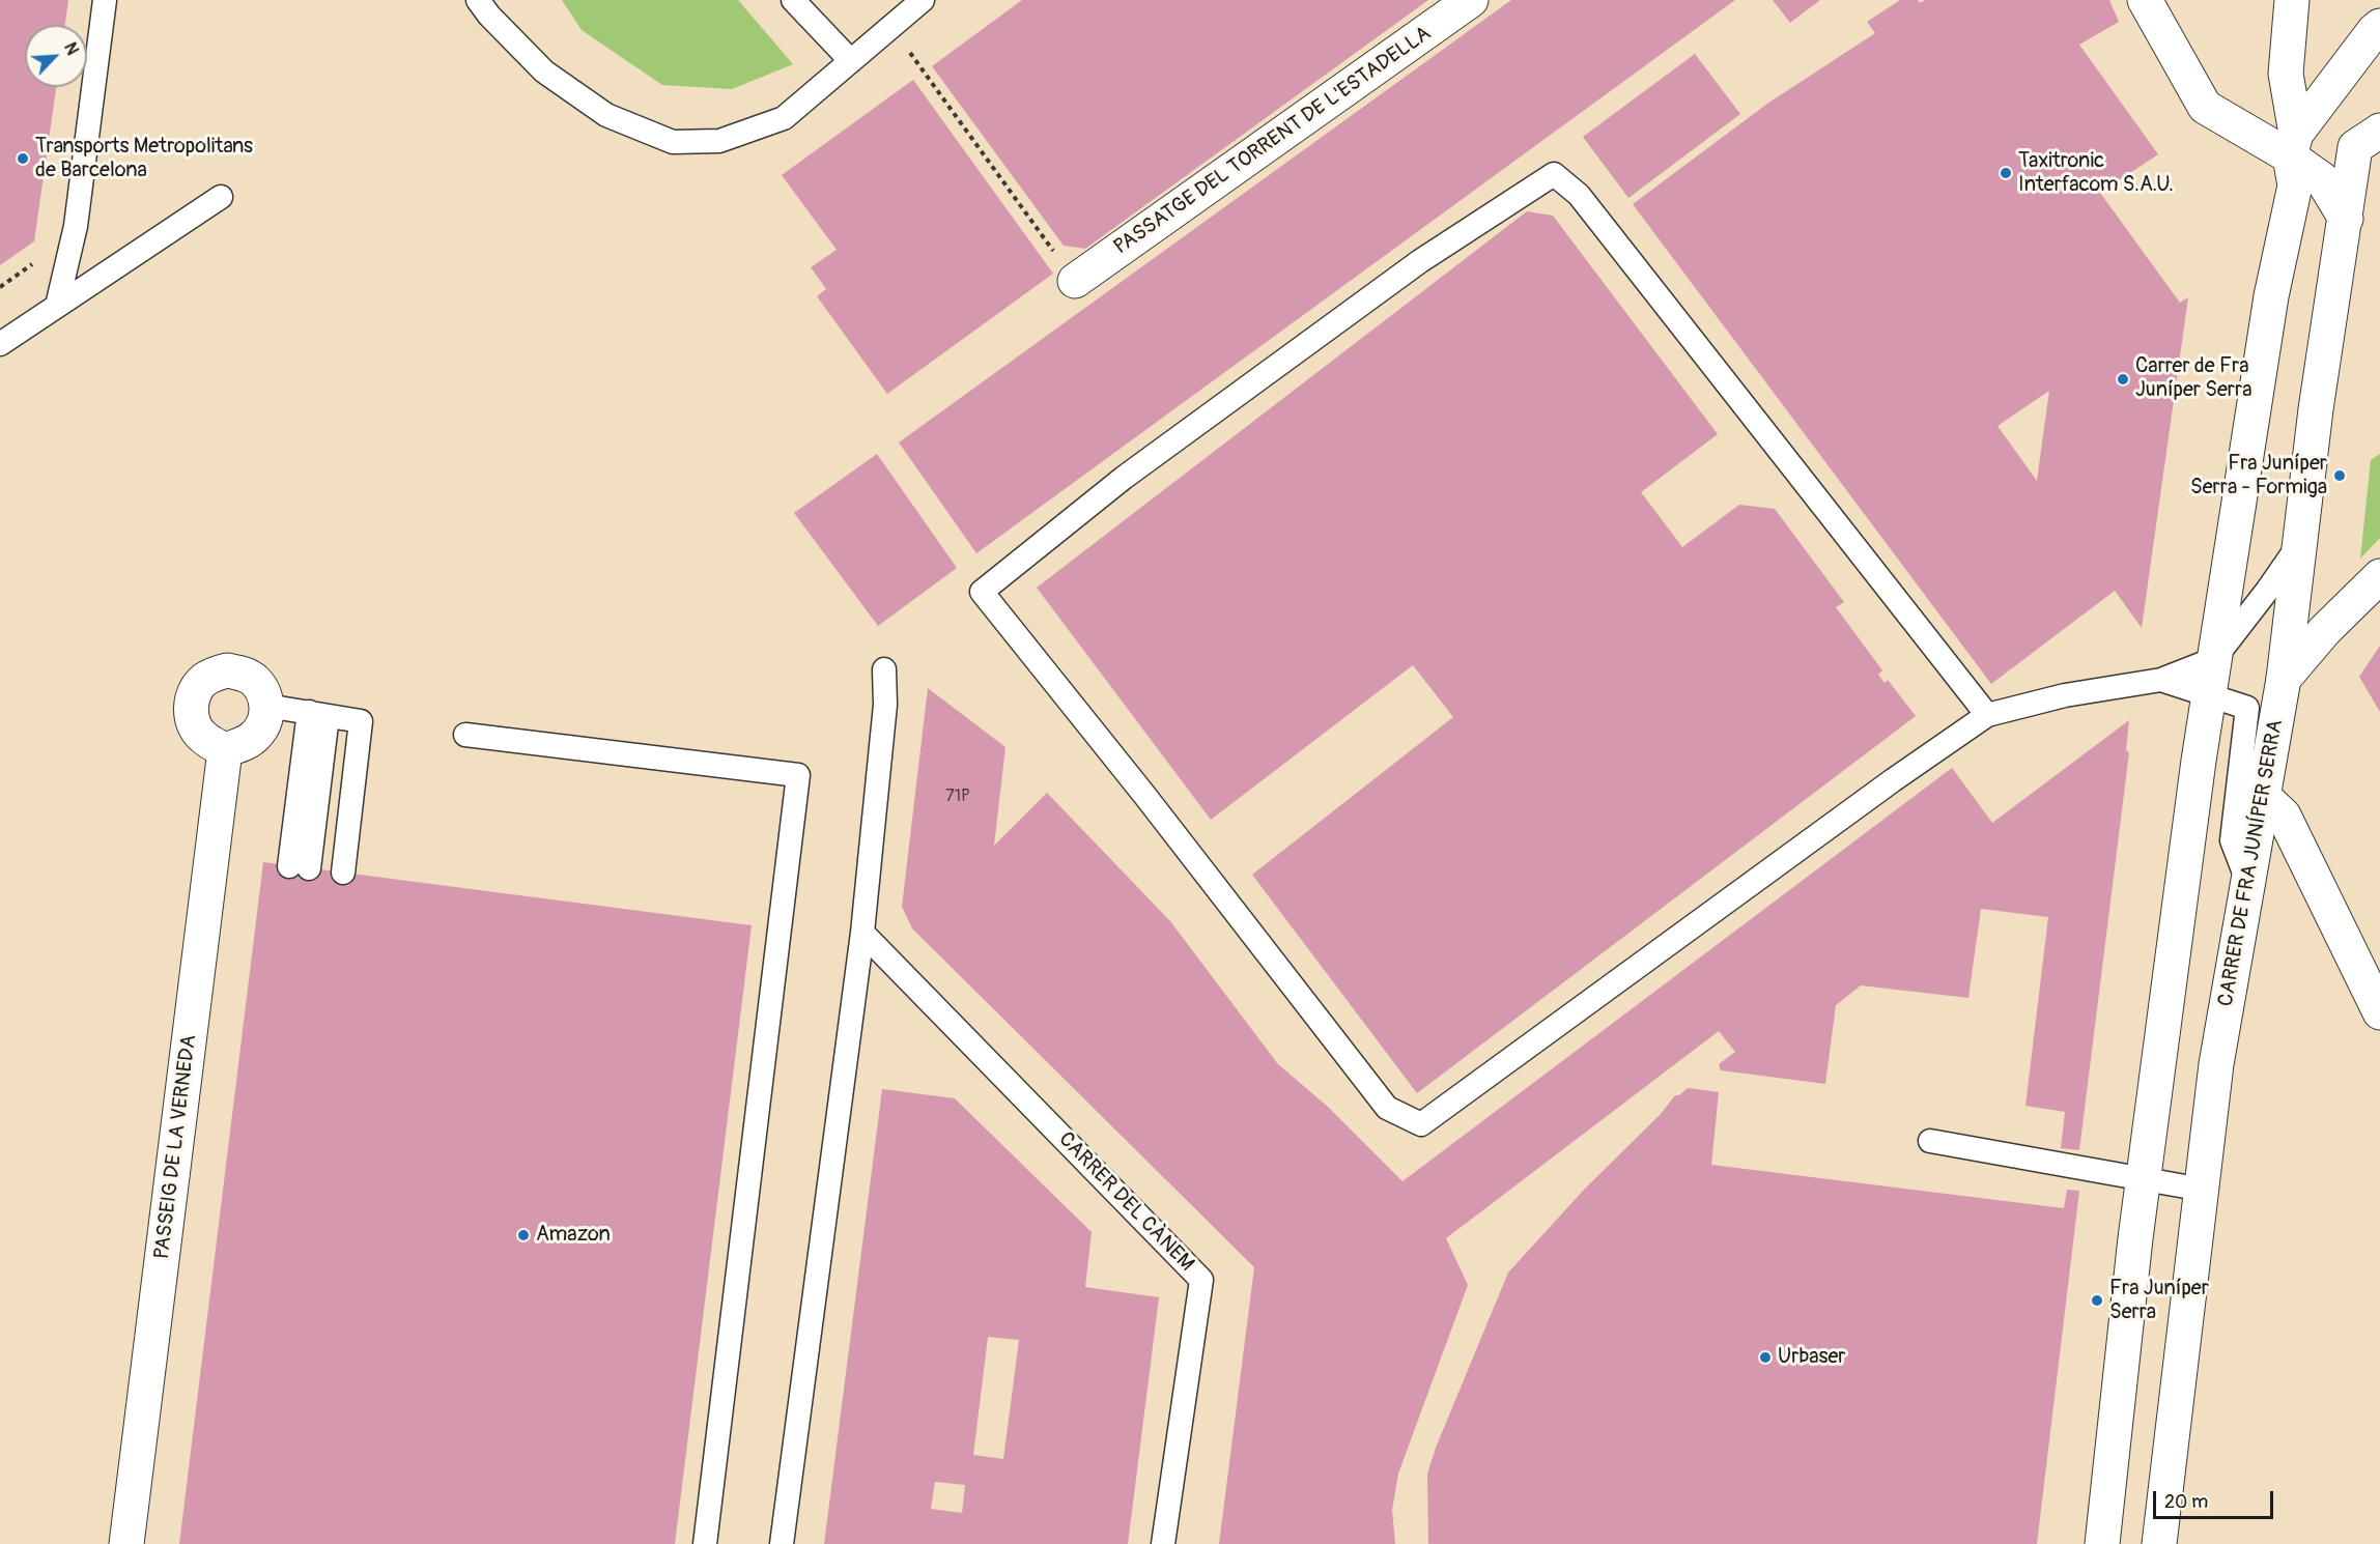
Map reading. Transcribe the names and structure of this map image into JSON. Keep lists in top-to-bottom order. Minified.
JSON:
{"streets":{"street":["PASSATGE DEL TORRENT DE L'ESTADELLA","CARRER DE FRA JUNÍPER SERRA","PASSEIG DE LA VERNEDA"],"lane":["CARRER DEL CÀNEM"]},"places":["Transports Metropolitans de Barcelona","Taxitronic Interfacom S.A.U.","Carrer de Fra Juníper Serra","Fra Juníper Serra - Formiga","Amazon","Fra Juníper Serra","Urbaser"],"house_numbers":["71P"],"scale_bar":"20 m","north":"top right"}
